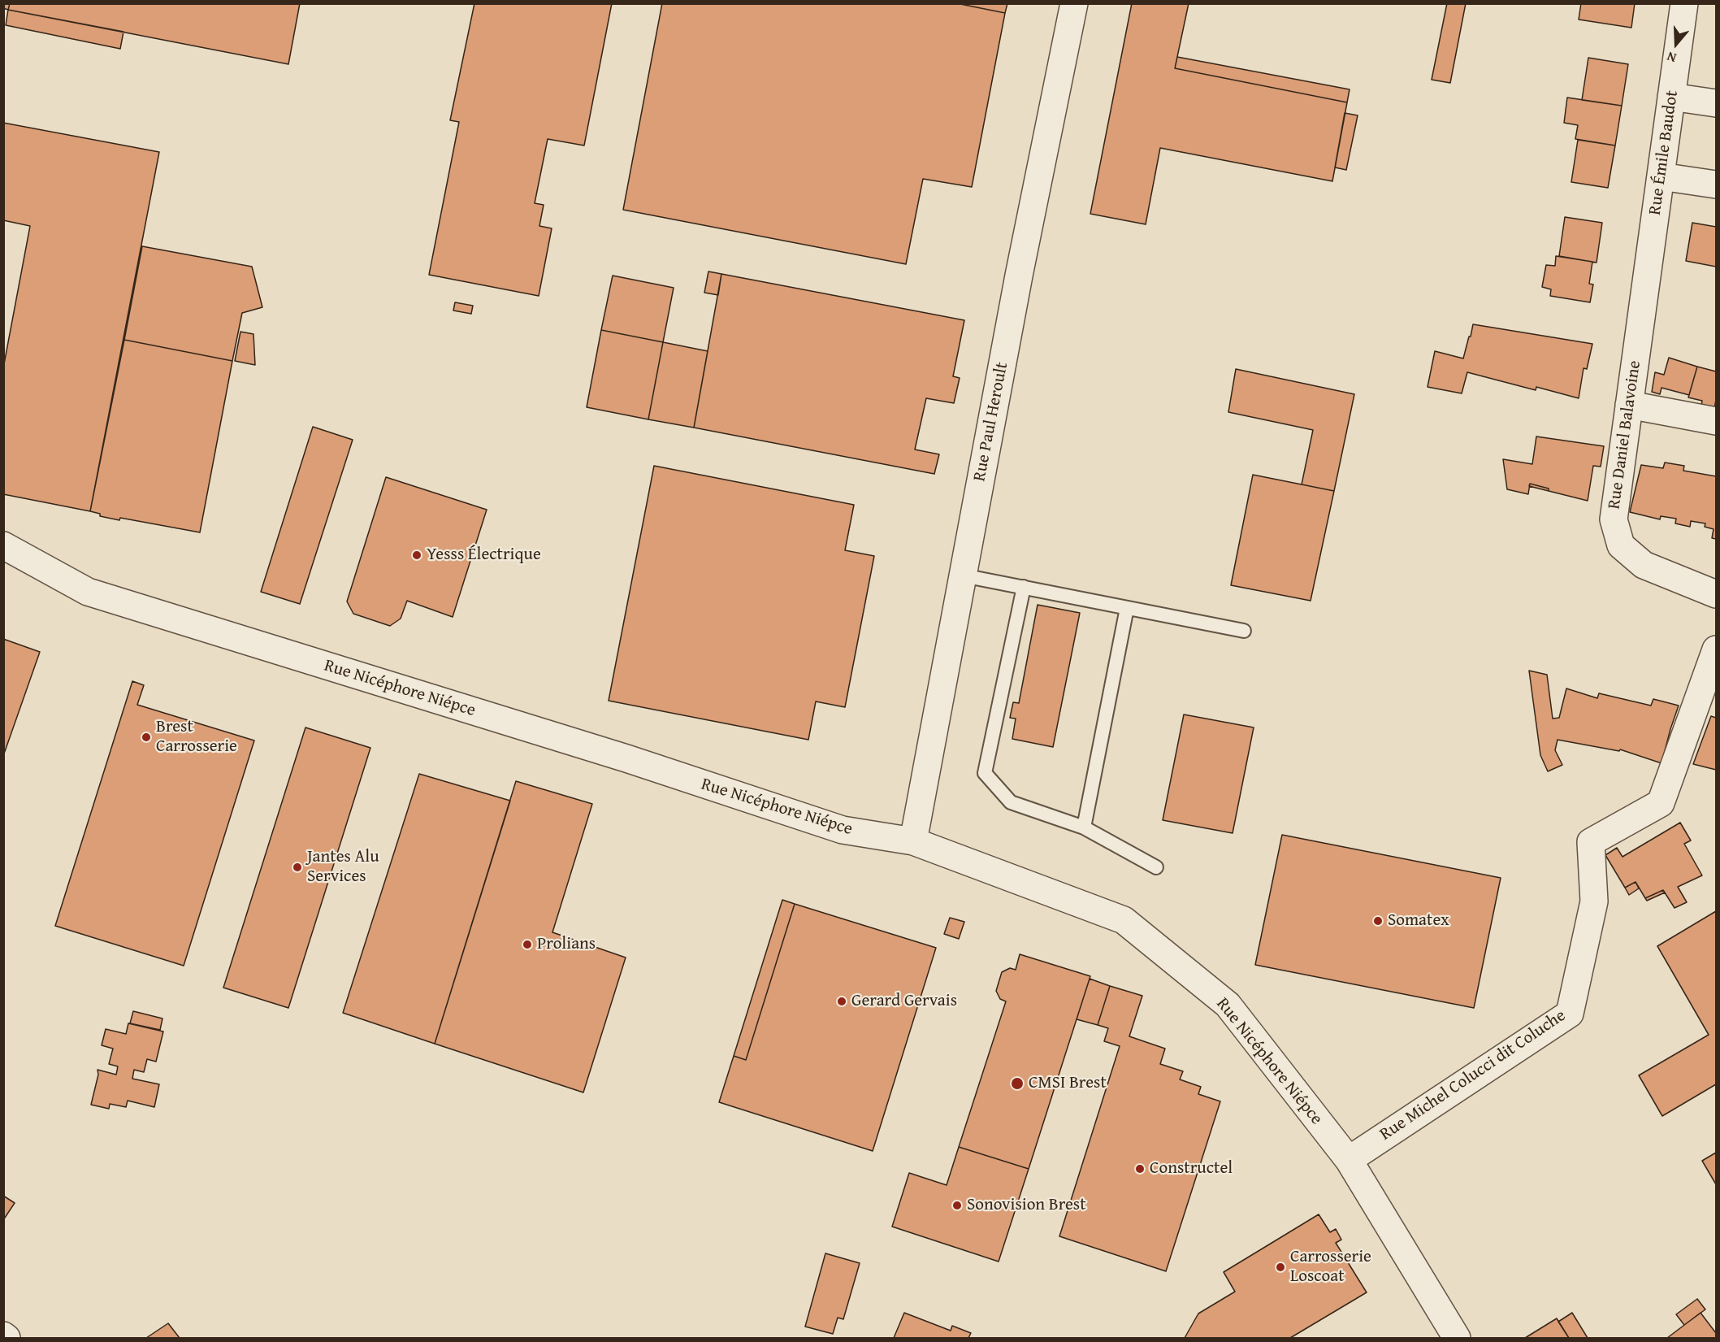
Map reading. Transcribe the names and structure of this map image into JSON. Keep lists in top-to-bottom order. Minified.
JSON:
{"streets":{"street":["Rue Émile Baudot","Rue Paul Heroult","Rue Daniel Balavoine","Rue Nicéphore Niépce","Rue Michel Colucci dit Coluche"]},"crossings":[["Rue Émile Baudot","Rue Daniel Balavoine"],["Rue Paul Heroult","Rue Nicéphore Niépce"],["Rue Nicéphore Niépce","Rue Michel Colucci dit Coluche"]],"places":["Yesss Électrique","Brest Carrosserie","Jantes Alu Services","Somatex","Prolians","Gerard Gervais","CMSI Brest","Constructel","Sonovision Brest","Carrosserie Loscoat"],"north":"bottom"}
